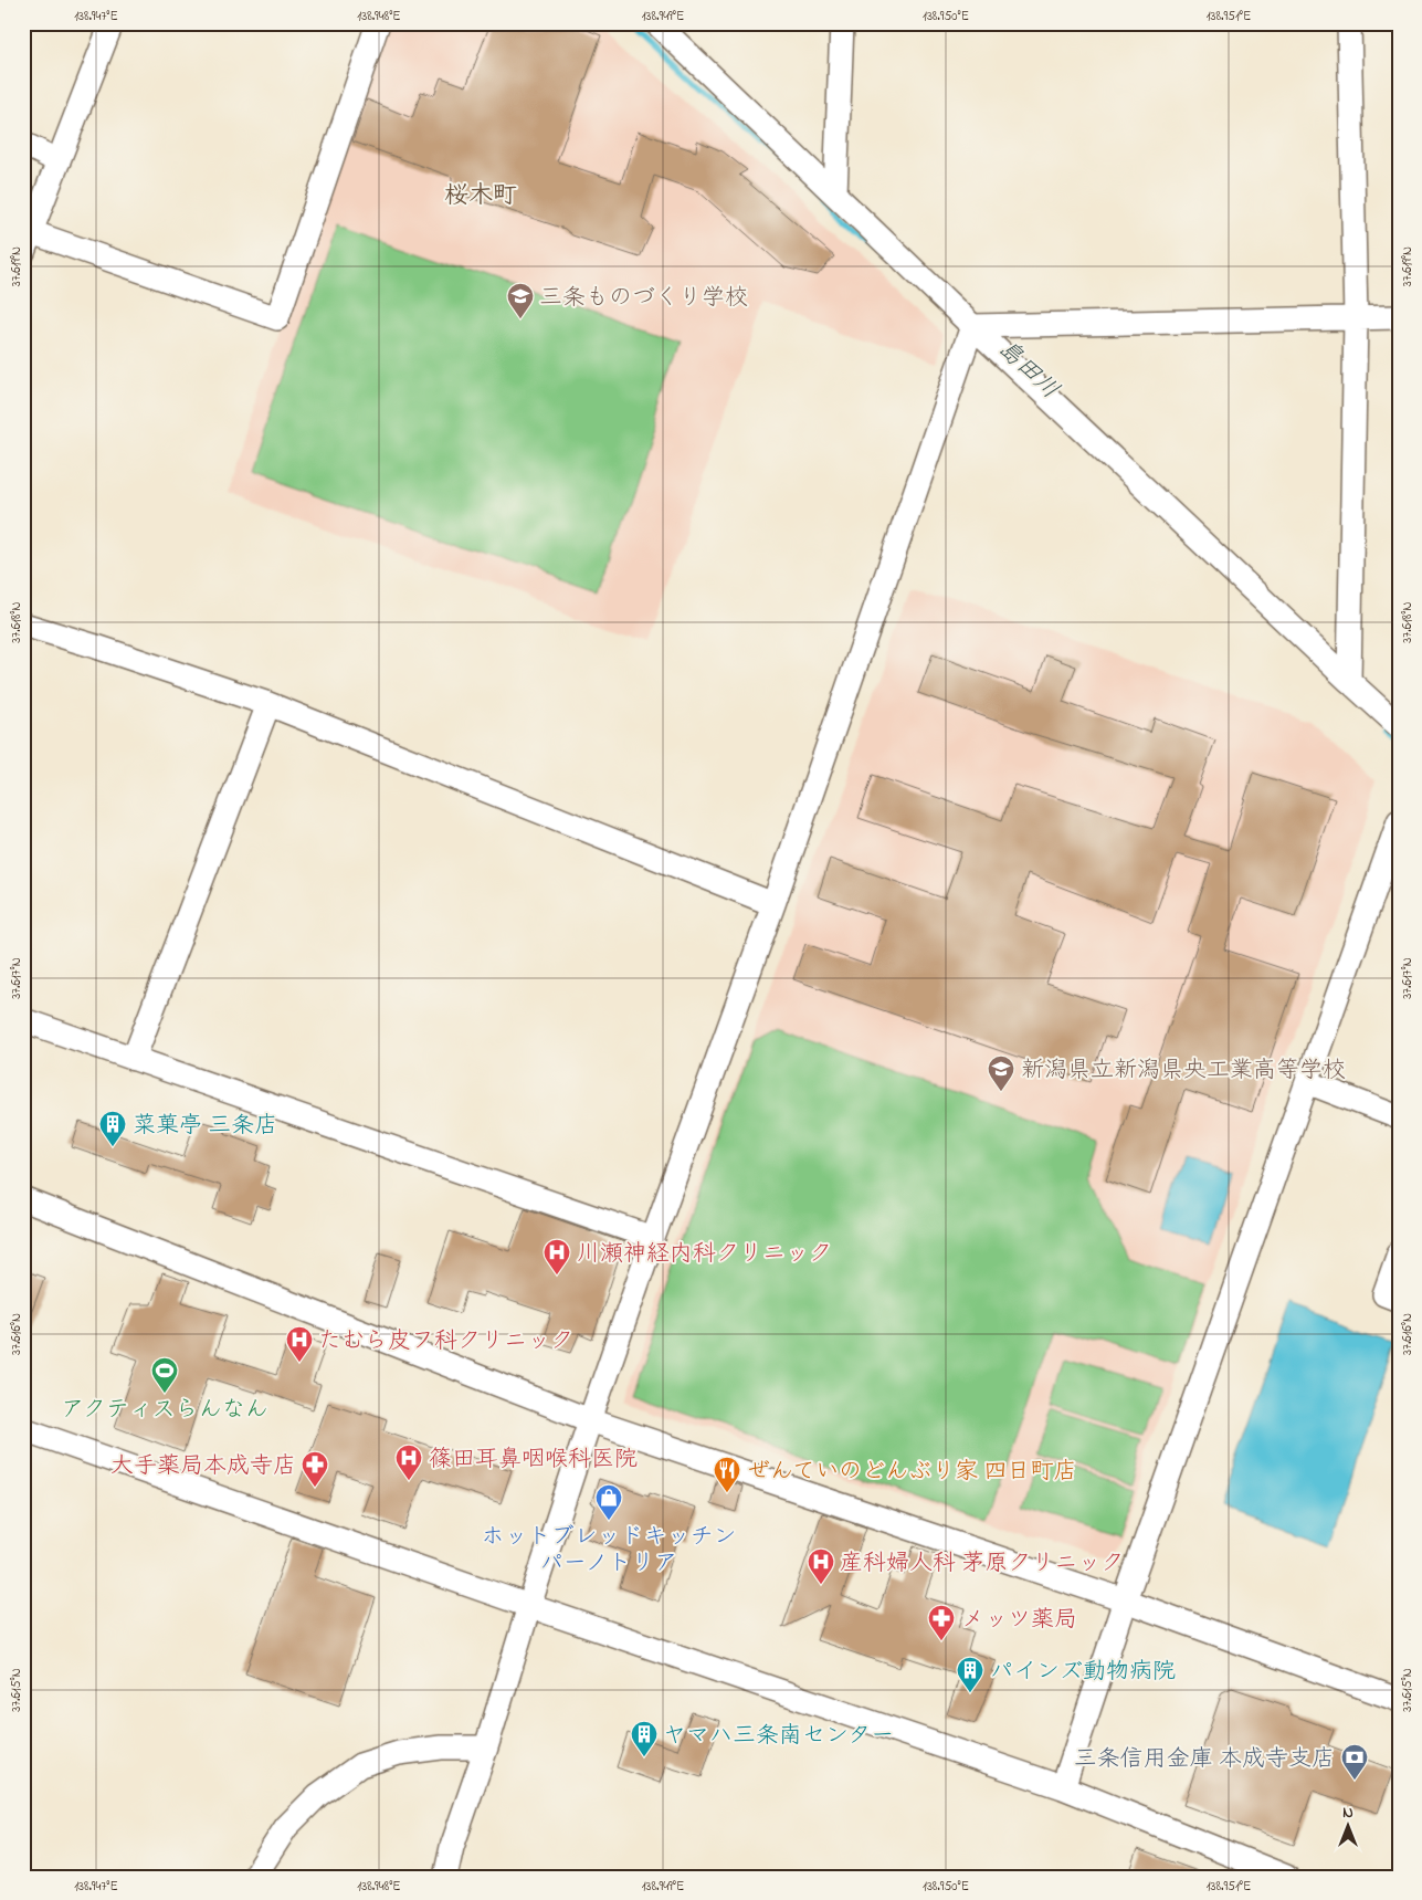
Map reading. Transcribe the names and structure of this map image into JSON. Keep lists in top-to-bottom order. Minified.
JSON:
{"districts":["桜木町"],"water":["島田川"],"places":{"school or university":["三条ものづくり学校","新潟県立新潟県央工業高等学校"],"building":["菜菓亭 三条店","パインズ動物病院","ヤマハ三条南センター"],"hospital":["川瀬神経内科クリニック","たむら皮フ科クリニック","篠田耳鼻咽喉科医院","産科婦人科 茅原クリニック"],"sports":["アクティスらんなん"],"pharmacy":["大手薬局本成寺店","メッツ薬局"],"restaurant":["ぜんていのどんぶり家 四日町店"],"shop":["ホットブレッドキッチン パーノトリア"],"bank":["三条信用金庫 本成寺支店"]},"north":"top","coordinates":["138.947°E","138.948°E","138.949°E","138.950°E","138.951°E","37.619°N","37.618°N","37.617°N","37.616°N","37.615°N"]}
